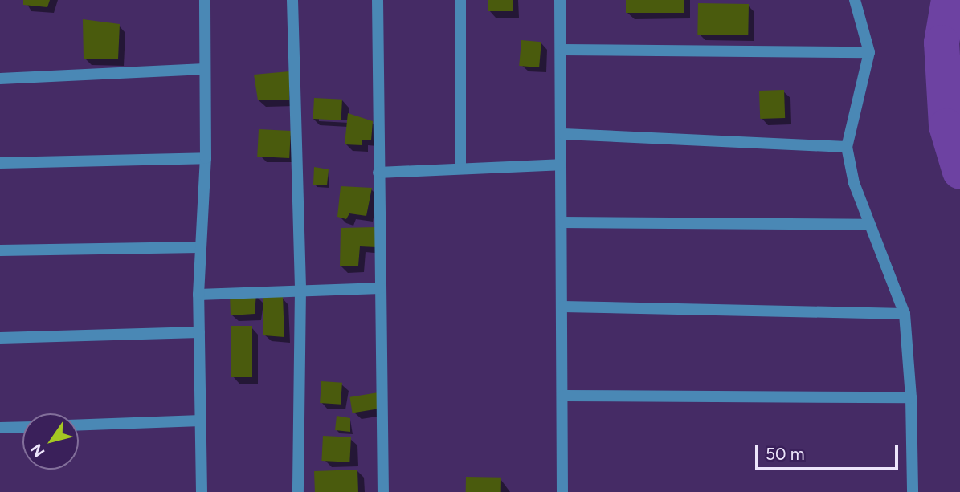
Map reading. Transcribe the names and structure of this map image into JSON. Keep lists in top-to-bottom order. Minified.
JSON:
{"scale_bar":"50 m","north":"bottom left"}
